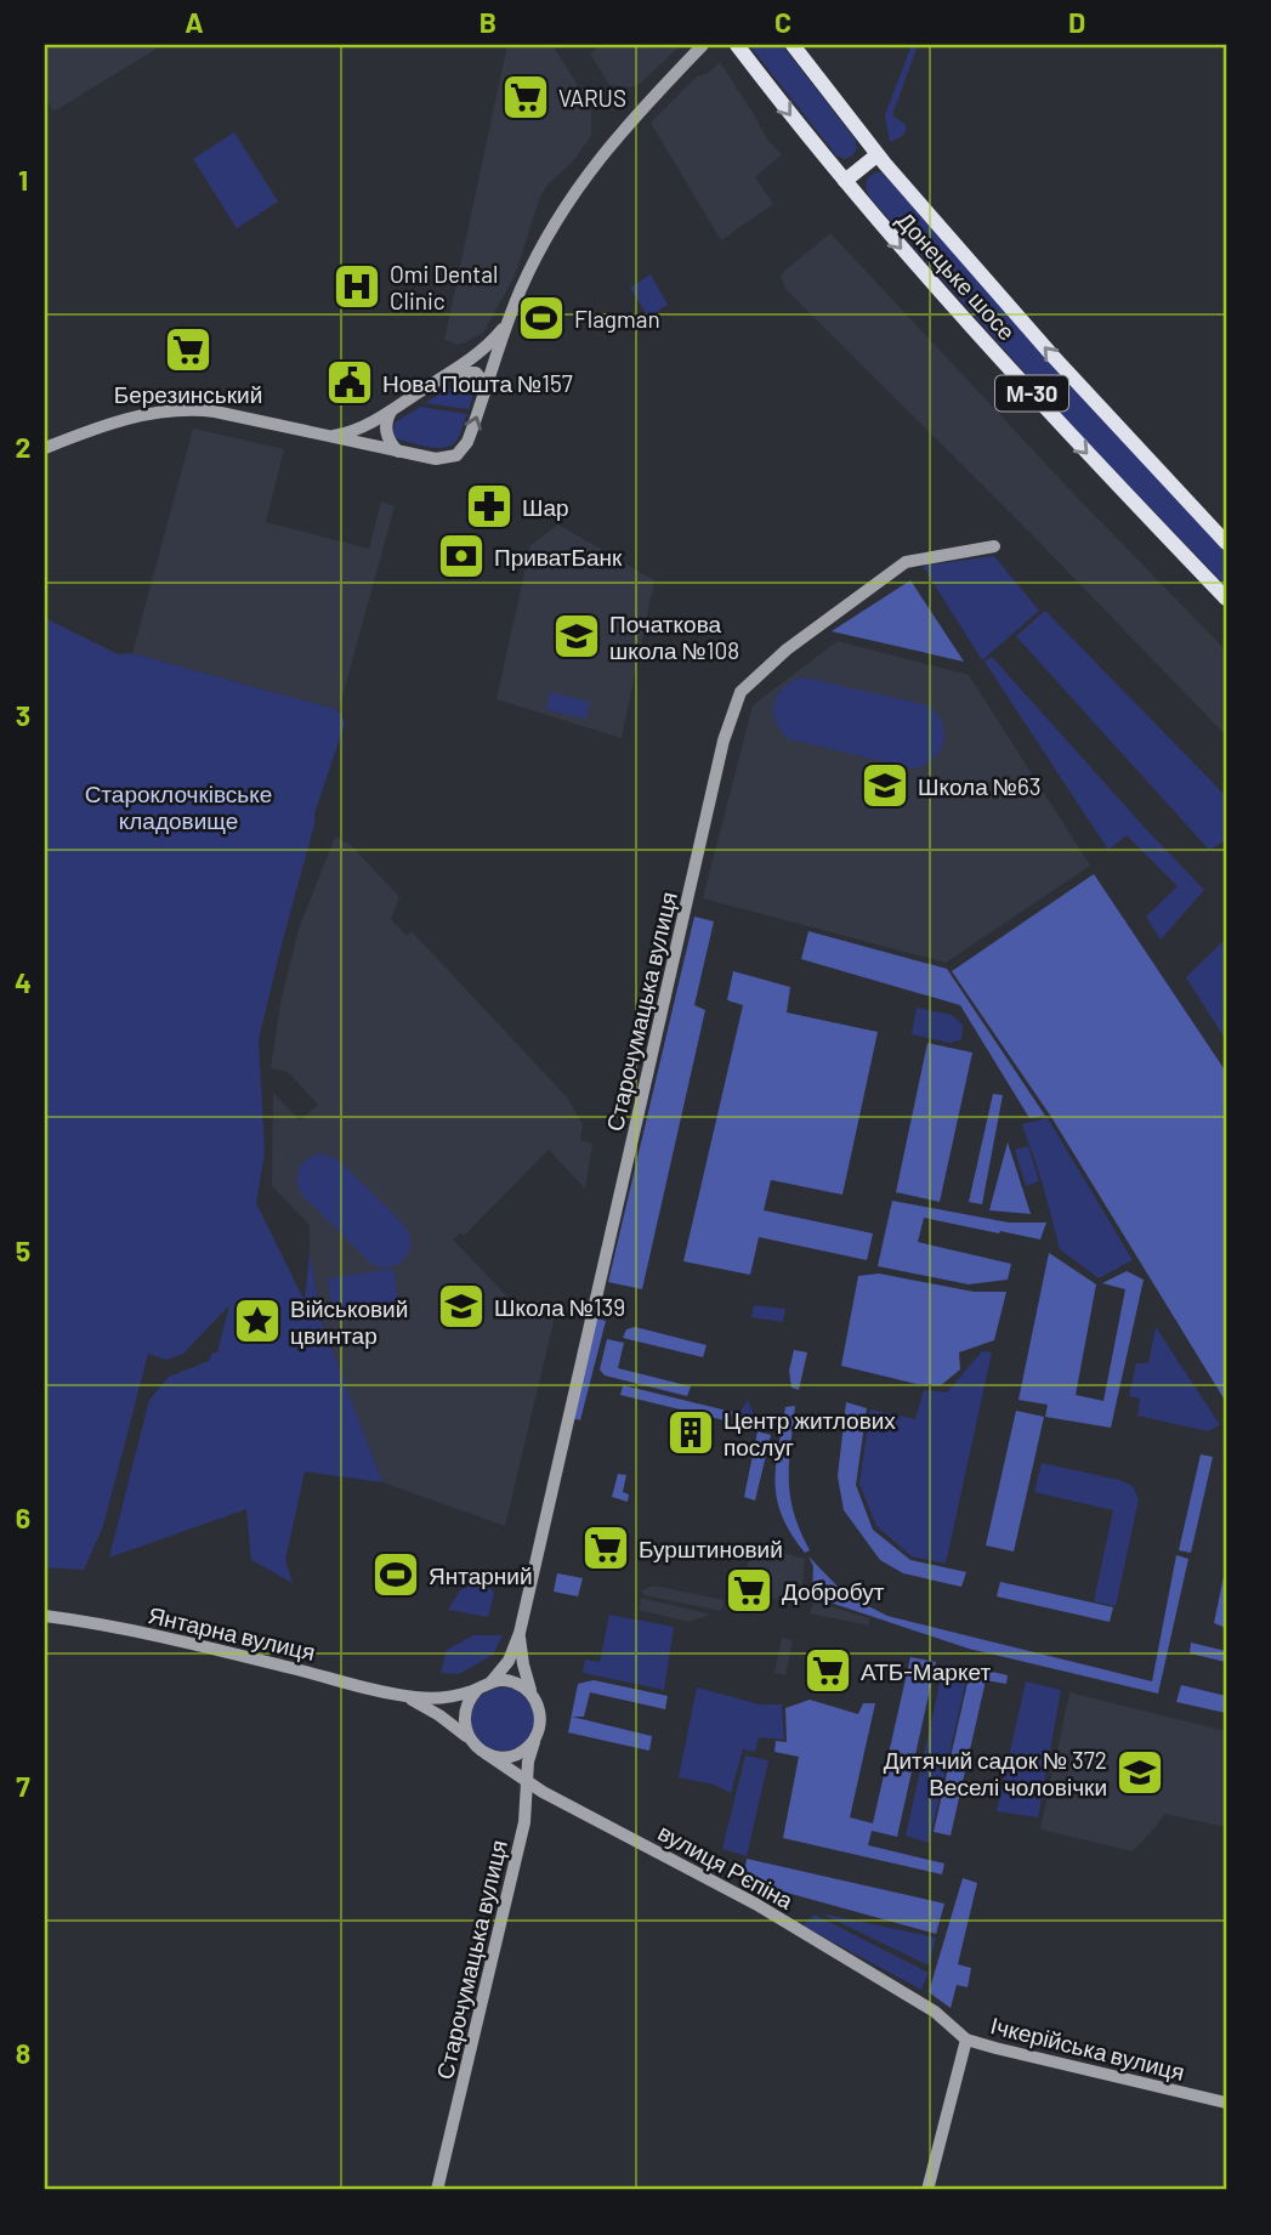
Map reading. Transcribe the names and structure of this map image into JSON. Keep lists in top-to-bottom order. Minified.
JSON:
{"streets":{"highway":["Донецьке шосе","М-30"],"street":["Старочумацька вулиця","Янтарна вулиця","вулиця Рєпіна","Ічкерійська вулиця"]},"crossings":[["Старочумацька вулиця","Янтарна вулиця"],["Старочумацька вулиця","вулиця Рєпіна"],["Янтарна вулиця","вулиця Рєпіна"],["вулиця Рєпіна","Ічкерійська вулиця"]],"parks":["Староклочківське кладовище"],"places":{"supermarket":["VARUS","Березинський","Бурштиновий","Добробут","АТБ-Маркет"],"hospital":["Omi Dental Clinic"],"sports":["Flagman","Янтарний"],"public building":["Нова Пошта №157"],"pharmacy":["Шар"],"bank":["ПриватБанк"],"school or university":["Початкова школа №108","Школа №63","Школа №139","Дитячий садок № 372 Веселі чоловічки"],"place":["Військовий цвинтар"],"building":["Центр житлових послуг"]},"grid":{"columns":["A","B","C","D"],"rows":["1","2","3","4","5","6","7","8"]}}
